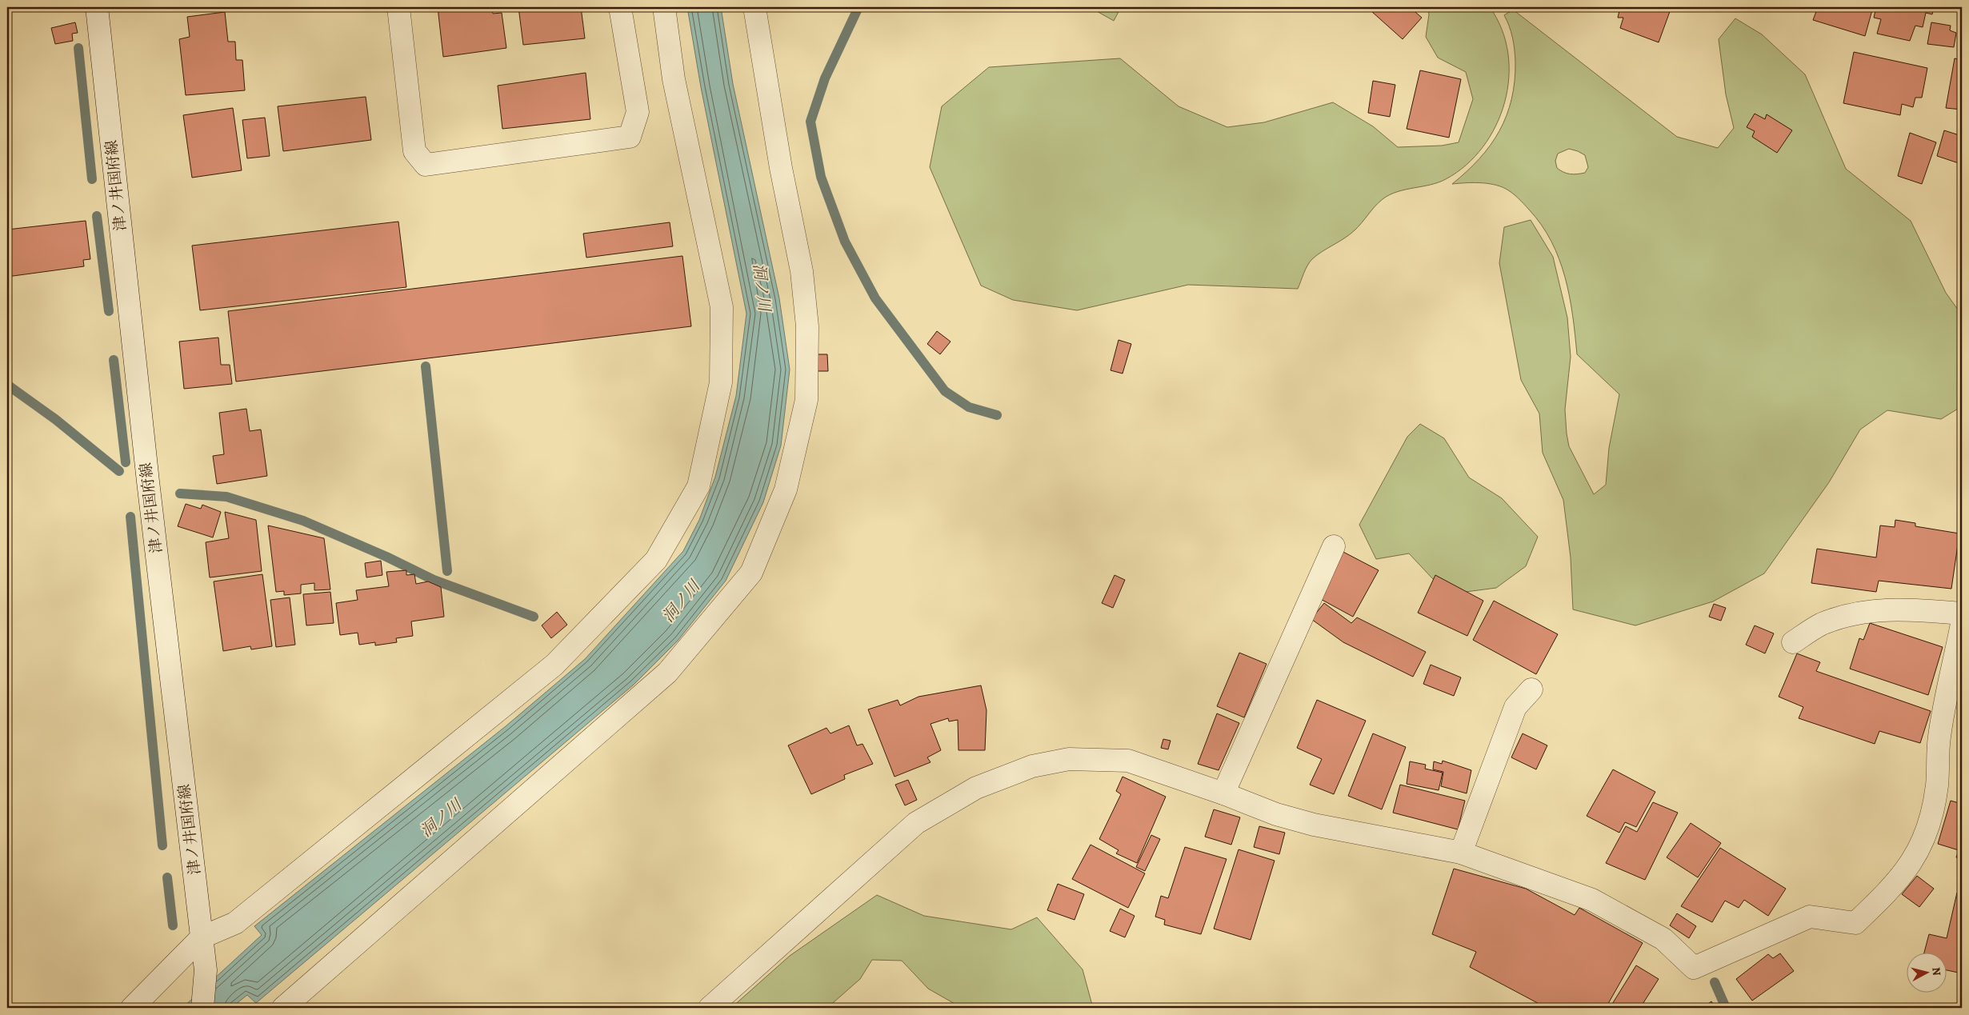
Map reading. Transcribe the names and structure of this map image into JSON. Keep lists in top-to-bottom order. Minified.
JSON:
{"streets":{"street":["津ノ井国府線"]},"water":["洞ノ川"],"north":"right"}
